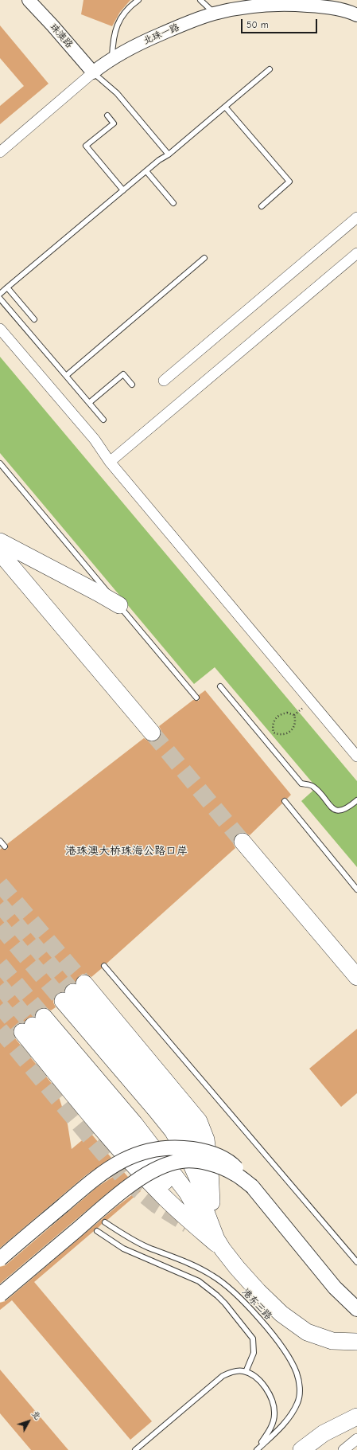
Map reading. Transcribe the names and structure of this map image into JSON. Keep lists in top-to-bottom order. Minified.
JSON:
{"streets":{"street":["北珠一路","珠澳路"],"lane":["港东三路"]},"crossings":[["北珠一路","珠澳路"]],"districts":["港珠澳大桥珠海公路口岸"],"scale_bar":"50 m","north":"top right"}
